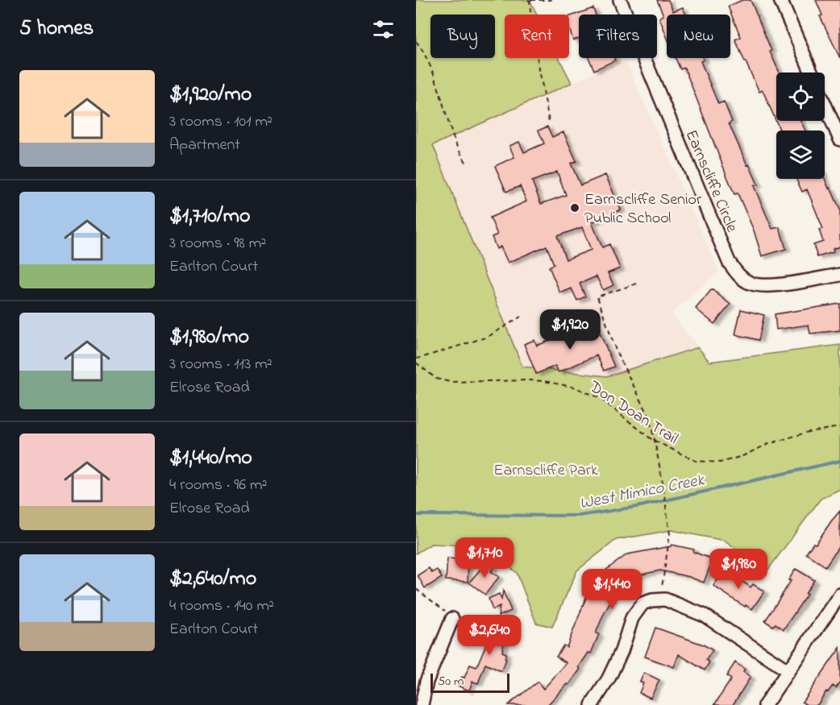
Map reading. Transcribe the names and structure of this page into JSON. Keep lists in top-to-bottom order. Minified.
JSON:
{"streets":{"street":["Earnscliffe Circle"],"path":["Don Doan Trail"]},"water":["West Mimico Creek"],"parks":["Earnscliffe Park"],"places":["Earnscliffe Senior Public School"],"scale_bar":"50 m","page":{"heading":"5 homes","chip":["Buy","Rent","Filters","New"],"list":[{"name":"$1,920/mo","note":"3 rooms · 101 m² · Apartment"},{"name":"$1,710/mo","note":"3 rooms · 98 m² · Earlton Court"},{"name":"$1,980/mo","note":"3 rooms · 113 m² · Elrose Road"},{"name":"$1,440/mo","note":"4 rooms · 96 m² · Elrose Road"},{"name":"$2,640/mo","note":"4 rooms · 140 m² · Earlton Court"}],"price":["$1,920","$1,710","$1,980","$1,440","$2,640"],"scale":"50 m"}}
